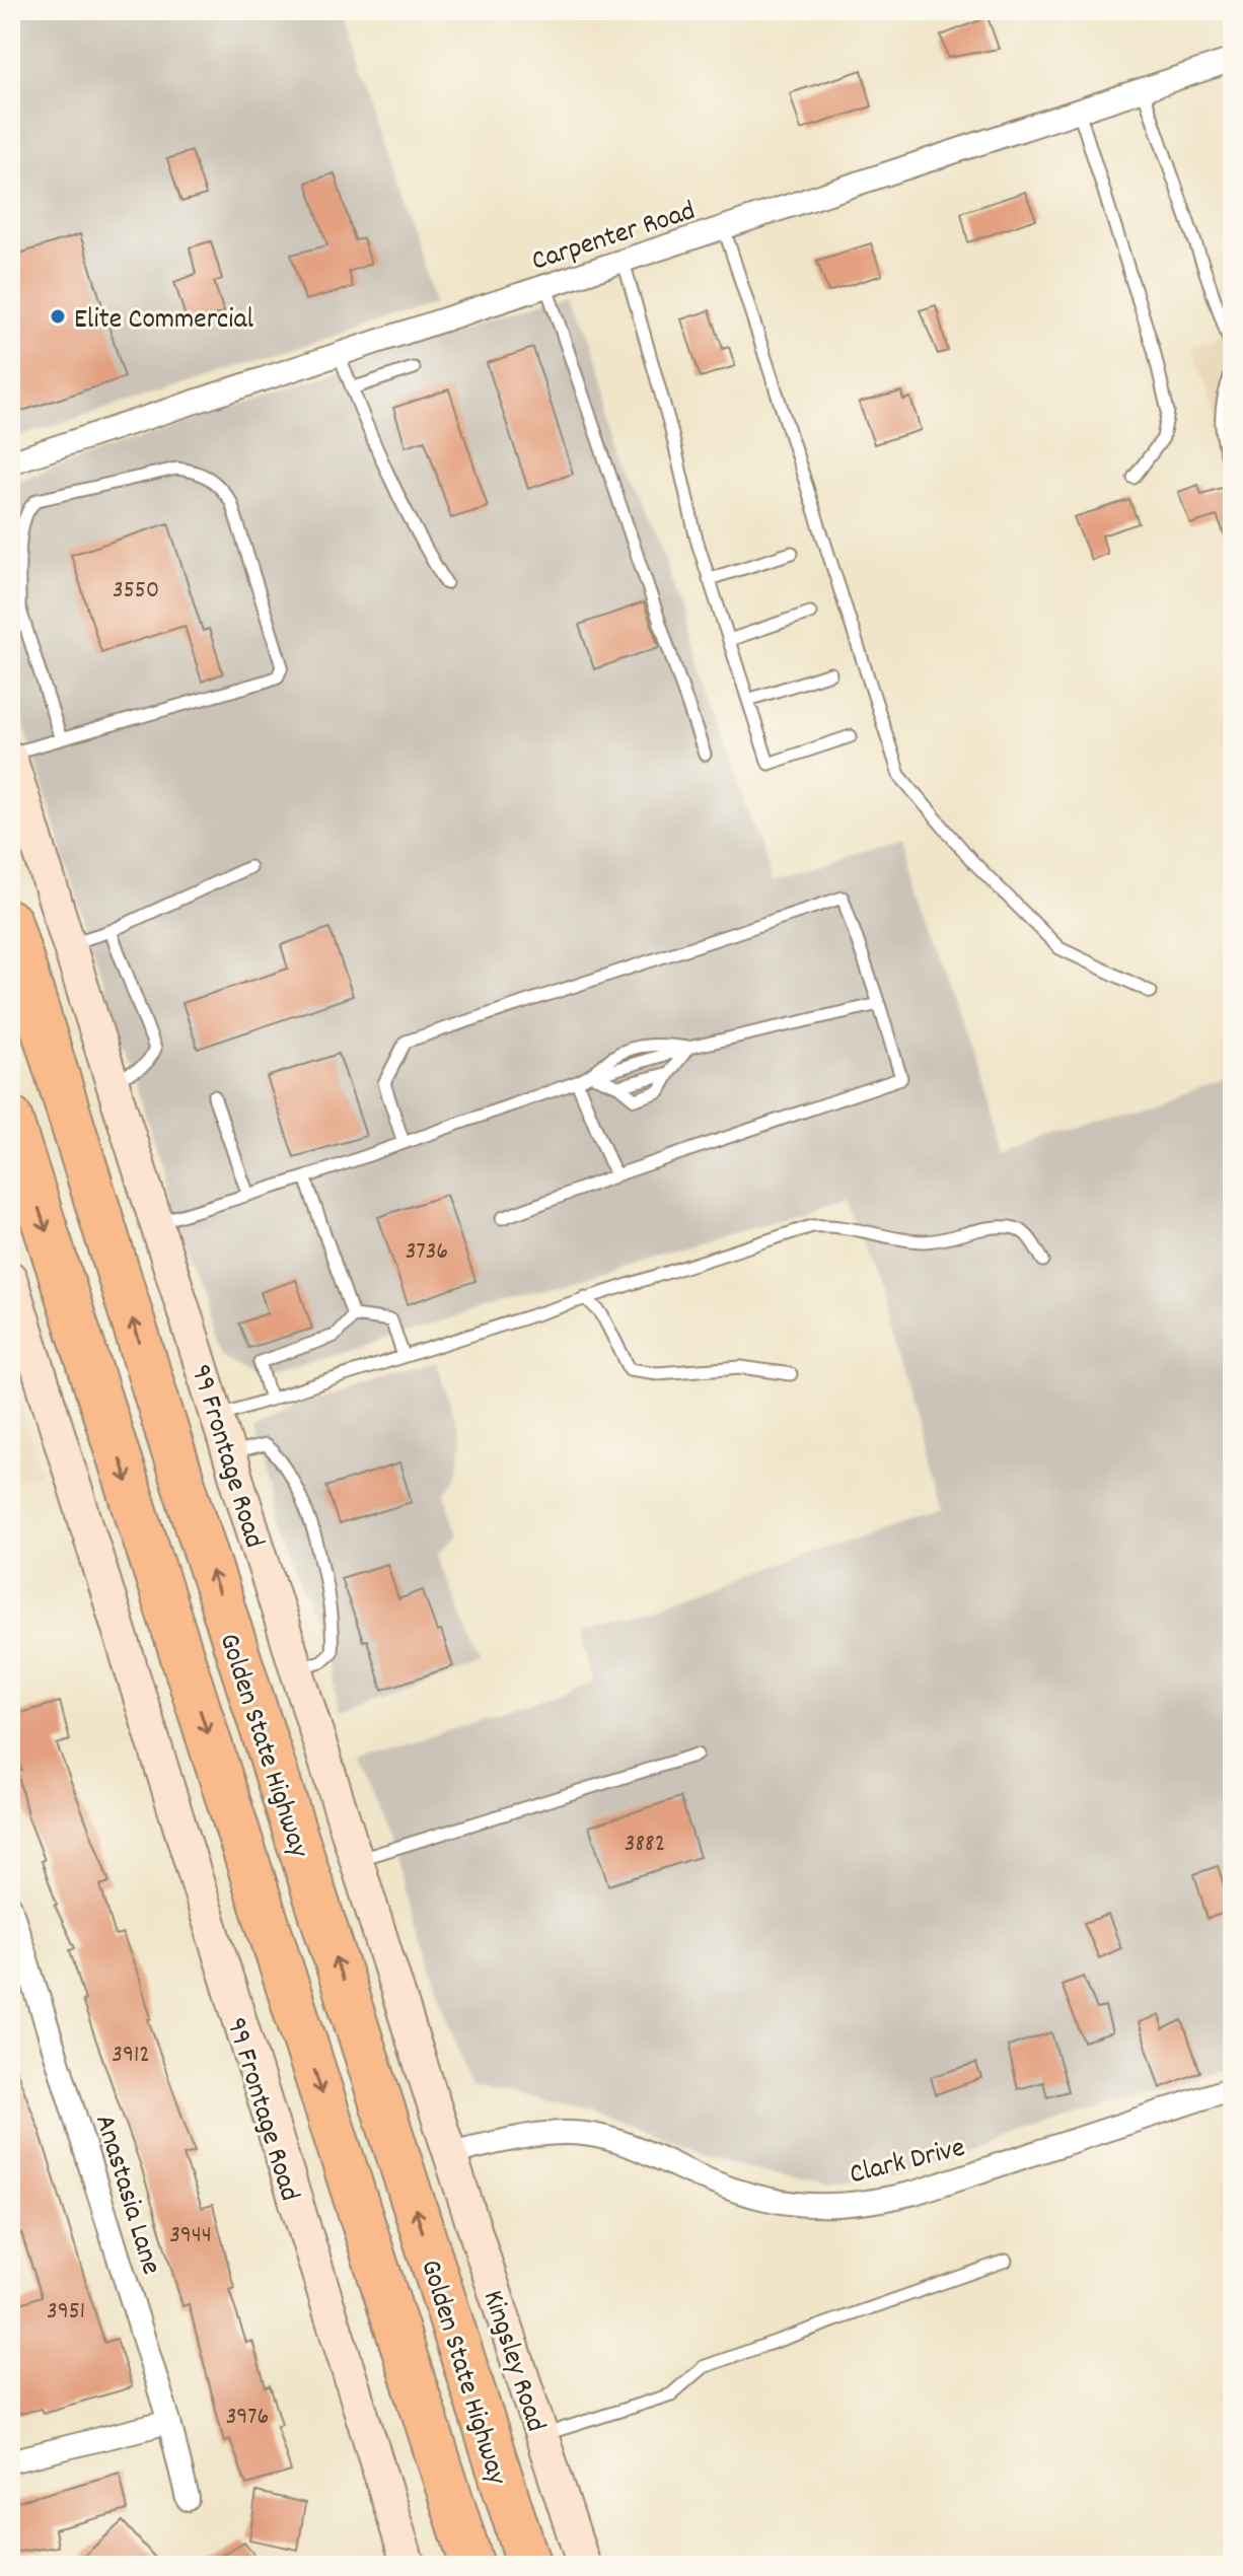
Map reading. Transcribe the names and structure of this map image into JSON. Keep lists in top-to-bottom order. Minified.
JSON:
{"streets":{"highway":["Golden State Highway"],"street":["Carpenter Road","99 Frontage Road","Clark Drive","Anastasia Lane","Kingsley Road"]},"crossings":[["99 Frontage Road","Clark Drive"],["99 Frontage Road","Kingsley Road"],["Clark Drive","Kingsley Road"]],"places":["Elite Commercial"],"house_numbers":["3550","3736","3882","3912","3944","3951","3976"]}
